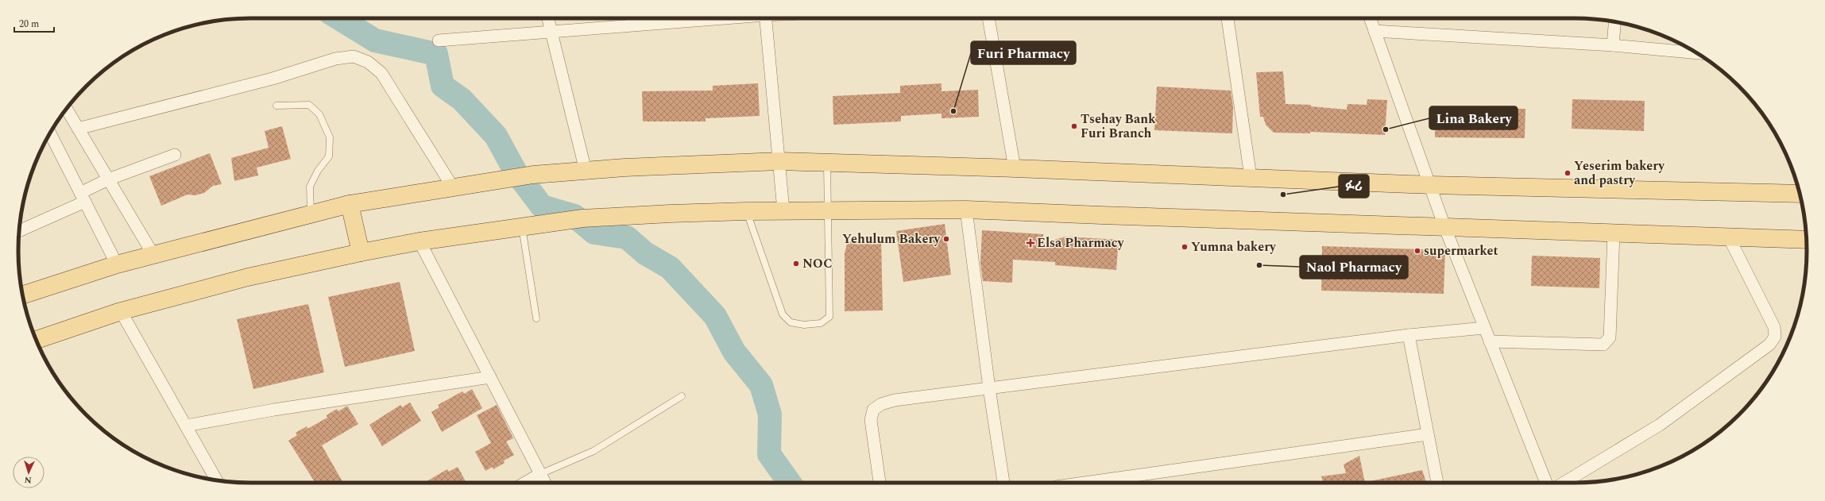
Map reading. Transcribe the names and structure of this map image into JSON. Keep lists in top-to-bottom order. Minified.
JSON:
{"places":{"other":["Furi Pharmacy","Tsehay Bank Furi Branch","Lina Bakery","Yeserim bakery and pastry","ፉሪ","Yehulum Bakery","Yumna bakery","supermarket","NOC","Naol Pharmacy"],"health":["Elsa Pharmacy"]},"scale_bar":"20 m","north":"bottom"}
